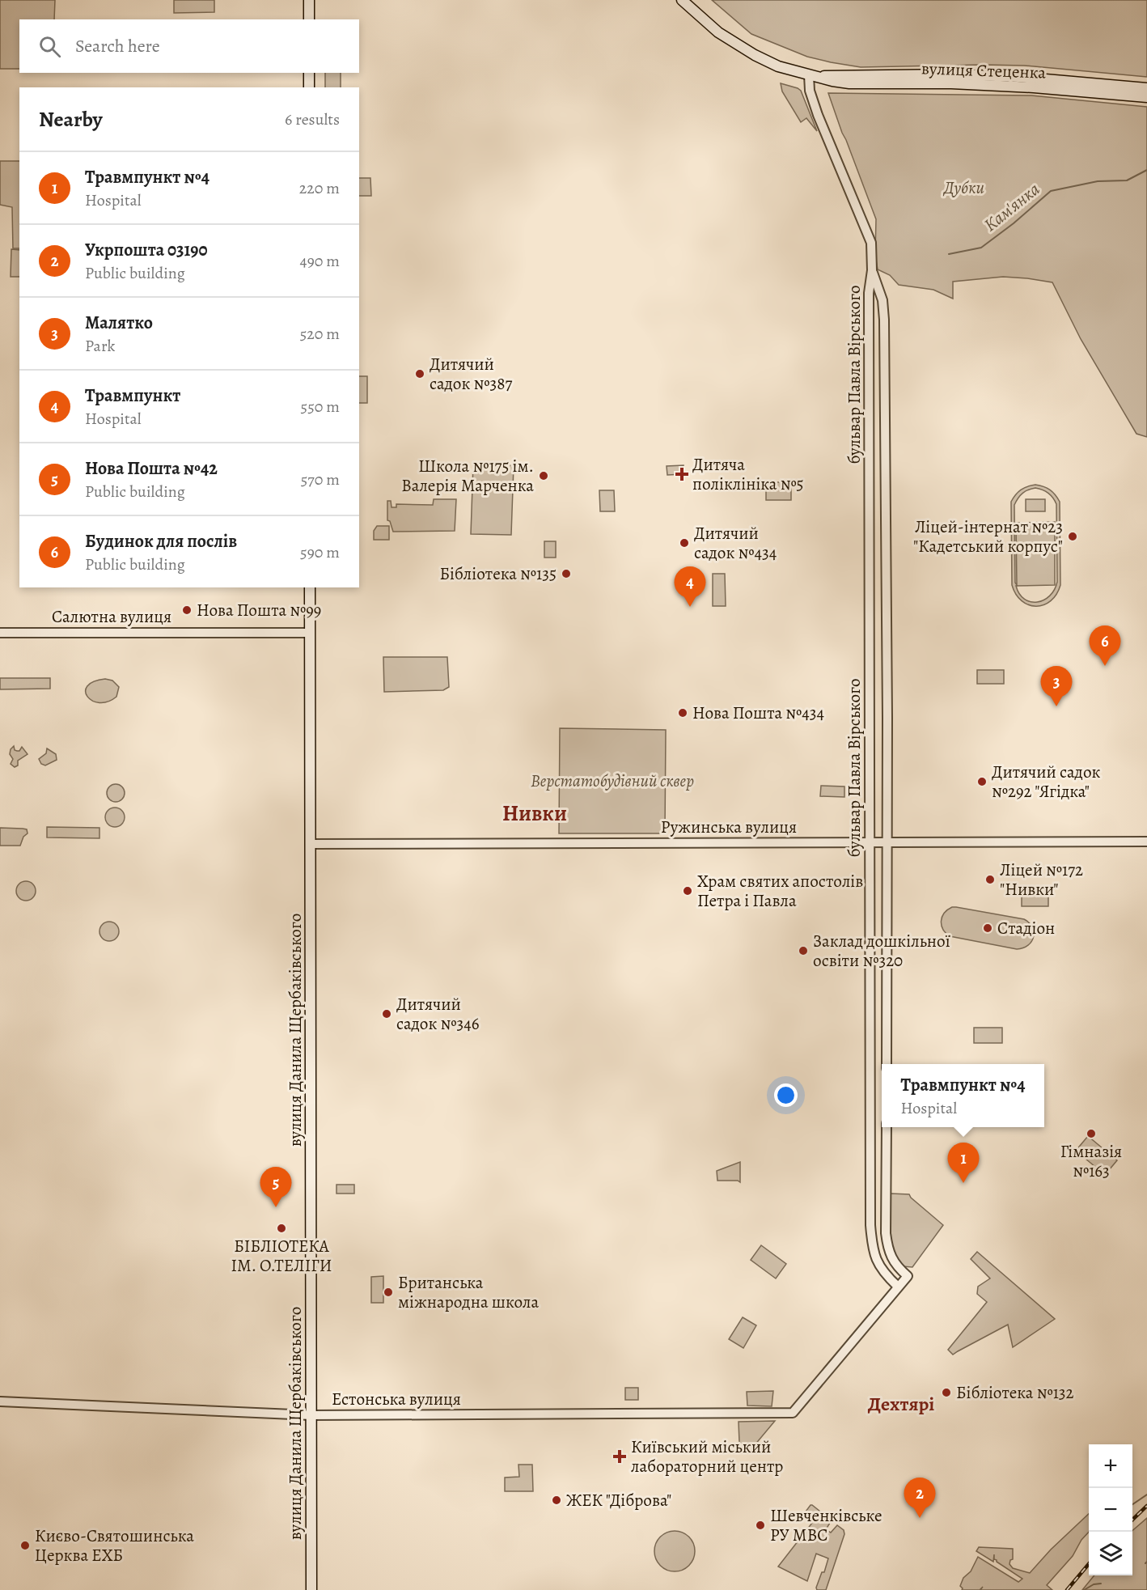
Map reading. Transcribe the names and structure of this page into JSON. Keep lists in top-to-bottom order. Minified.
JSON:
{"streets":{"main road":["вулиця Стеценка","вулиця Данила Щербаківського"],"street":["бульвар Павла Вірського","Салютна вулиця","Ружинська вулиця","Естонська вулиця"]},"crossings":[["вулиця Стеценка","бульвар Павла Вірського"],["бульвар Павла Вірського","Ружинська вулиця"],["бульвар Павла Вірського","Естонська вулиця"],["Салютна вулиця","вулиця Данила Щербаківського"],["Ружинська вулиця","вулиця Данила Щербаківського"],["вулиця Данила Щербаківського","Естонська вулиця"]],"districts":["Нивки","Дехтярі"],"water":["Кам'янка"],"parks":["Дубки","Верстатобудівний сквер"],"places":{"other":["Дитячий садок №387","Школа №175 ім. Валерія Марченка","Ліцей-інтернат №23 \"Кадетський корпус\"","Дитячий садок №434","Бібліотека №135","Нова Пошта №99","Нова Пошта №434","Дитячий садок №292 \"Ягідка\"","Ліцей №172 \"Нивки\"","Храм святих апостолів Петра і Павла","Стадіон","Заклад дошкільної освіти №320","Дитячий садок №346","Гімназія №163","БІБЛІОТЕКА ІМ. О.ТЕЛІГИ","Британська міжнародна школа","Бібліотека №132","ЖЕК \"Діброва\"","Шевченківське РУ МВС","Києво-Святошинська Церква ЕХБ"],"health":["Дитяча поліклініка №5","Київський міський лабораторний центр"]},"page":{"search":"Search here","heading":["Nearby","6 results"],"list":[{"mark":"1","name":"Травмпункт №4","note":"Hospital","value":"220 m"},{"mark":"2","name":"Укрпошта 03190","note":"Public building","value":"490 m"},{"mark":"3","name":"Малятко","note":"Park","value":"520 m"},{"mark":"4","name":"Травмпункт","note":"Hospital","value":"550 m"},{"mark":"5","name":"Нова Пошта №42","note":"Public building","value":"570 m"},{"mark":"6","name":"Будинок для послів","note":"Public building","value":"590 m"}],"pins":["4","6","3","1","5","2"],"popup":["Травмпункт №4","Hospital"],"map_buttons":["+","−"]}}
